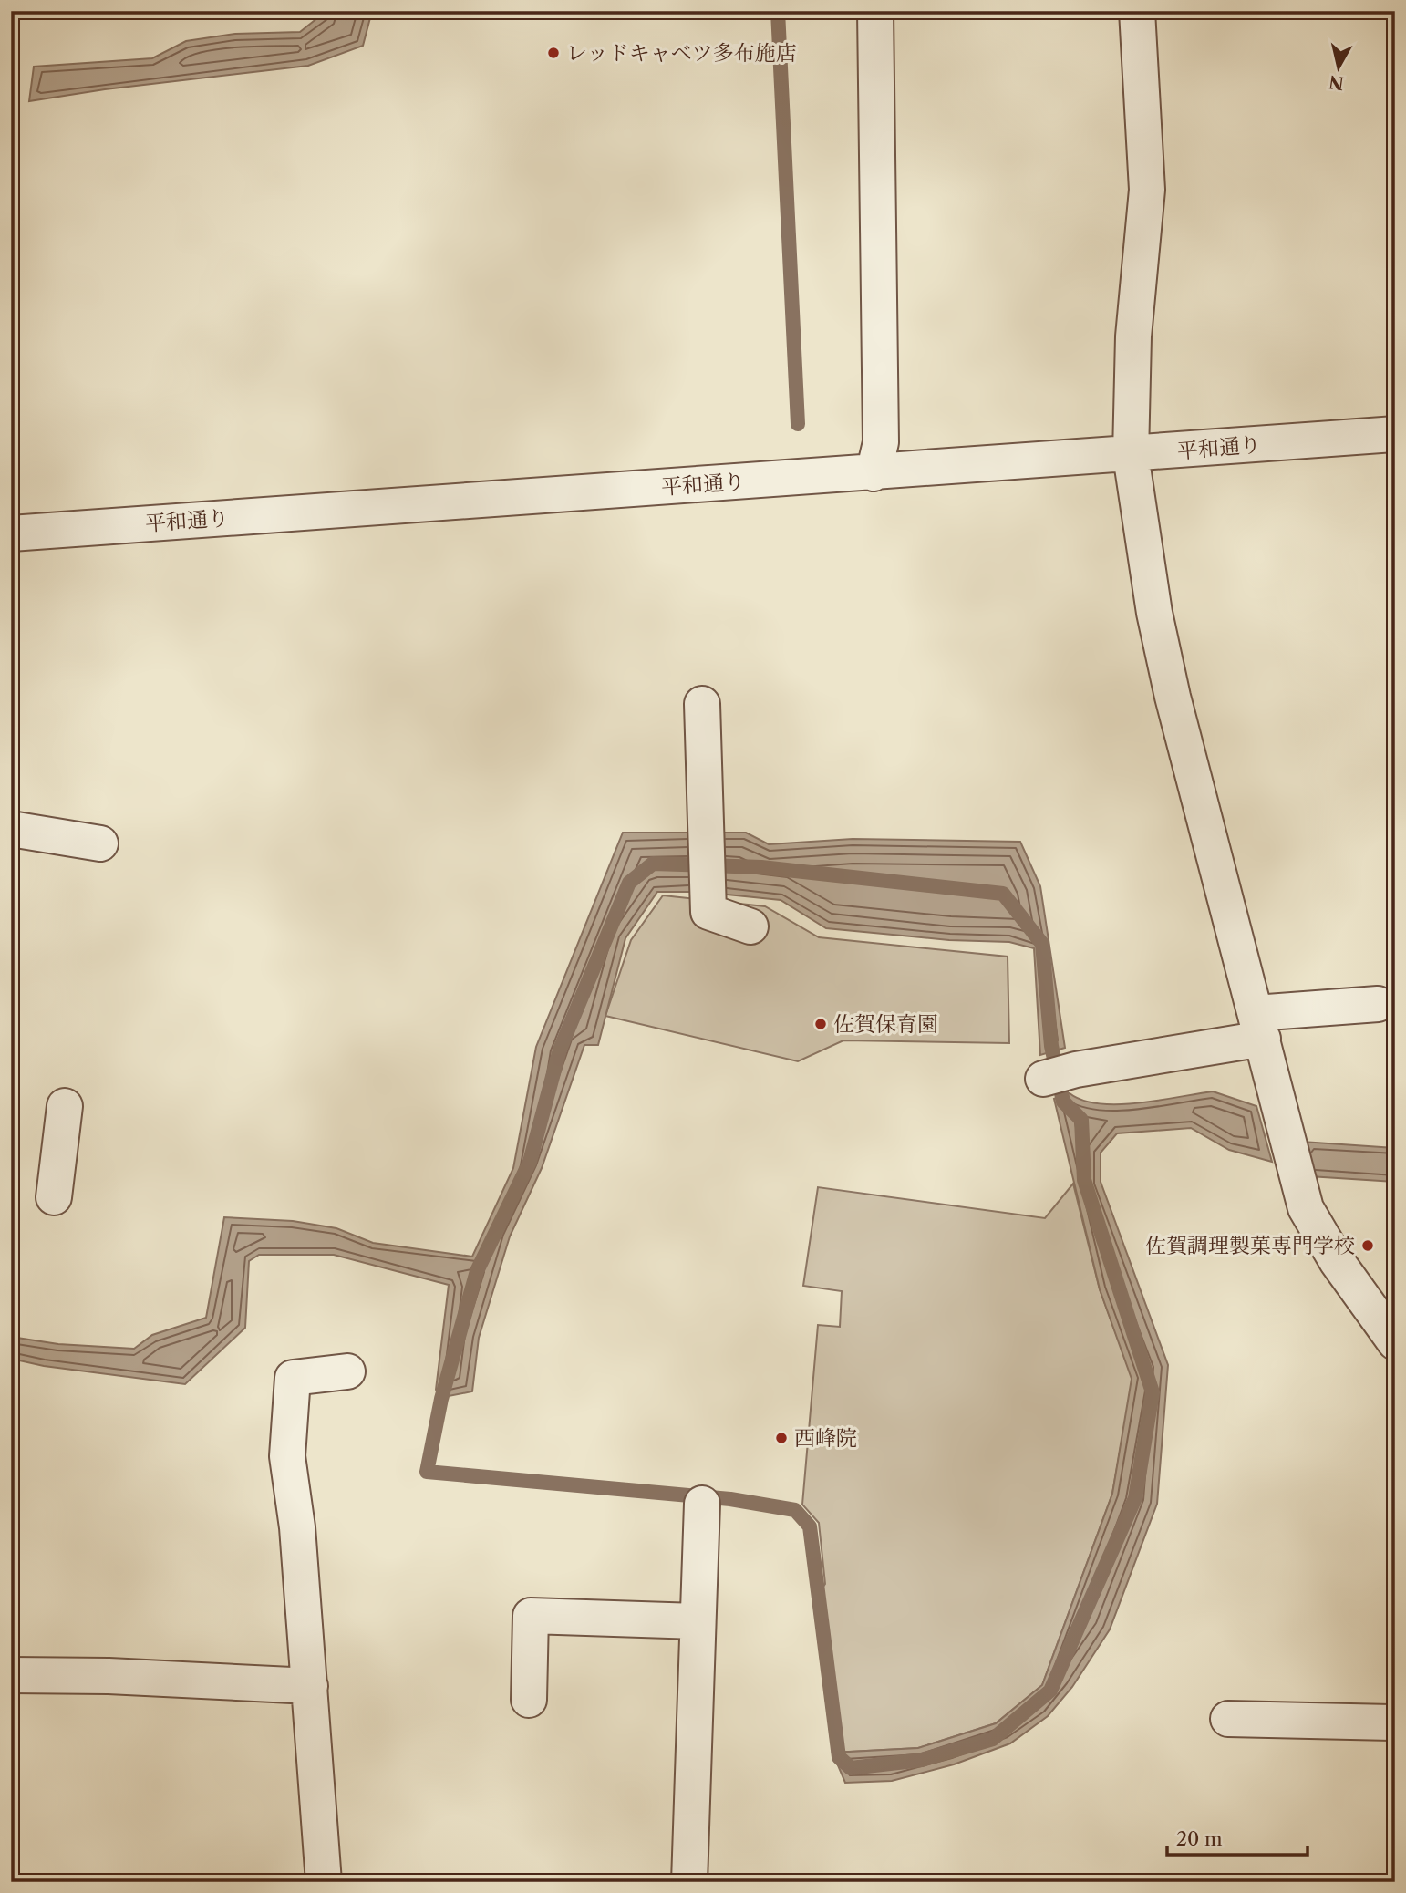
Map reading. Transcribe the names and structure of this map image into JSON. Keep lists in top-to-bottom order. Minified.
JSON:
{"streets":{"street":["平和通り"]},"places":["レッドキャベツ多布施店","佐賀保育園","佐賀調理製菓専門学校","西峰院"],"scale_bar":"20 m","north":"bottom"}
